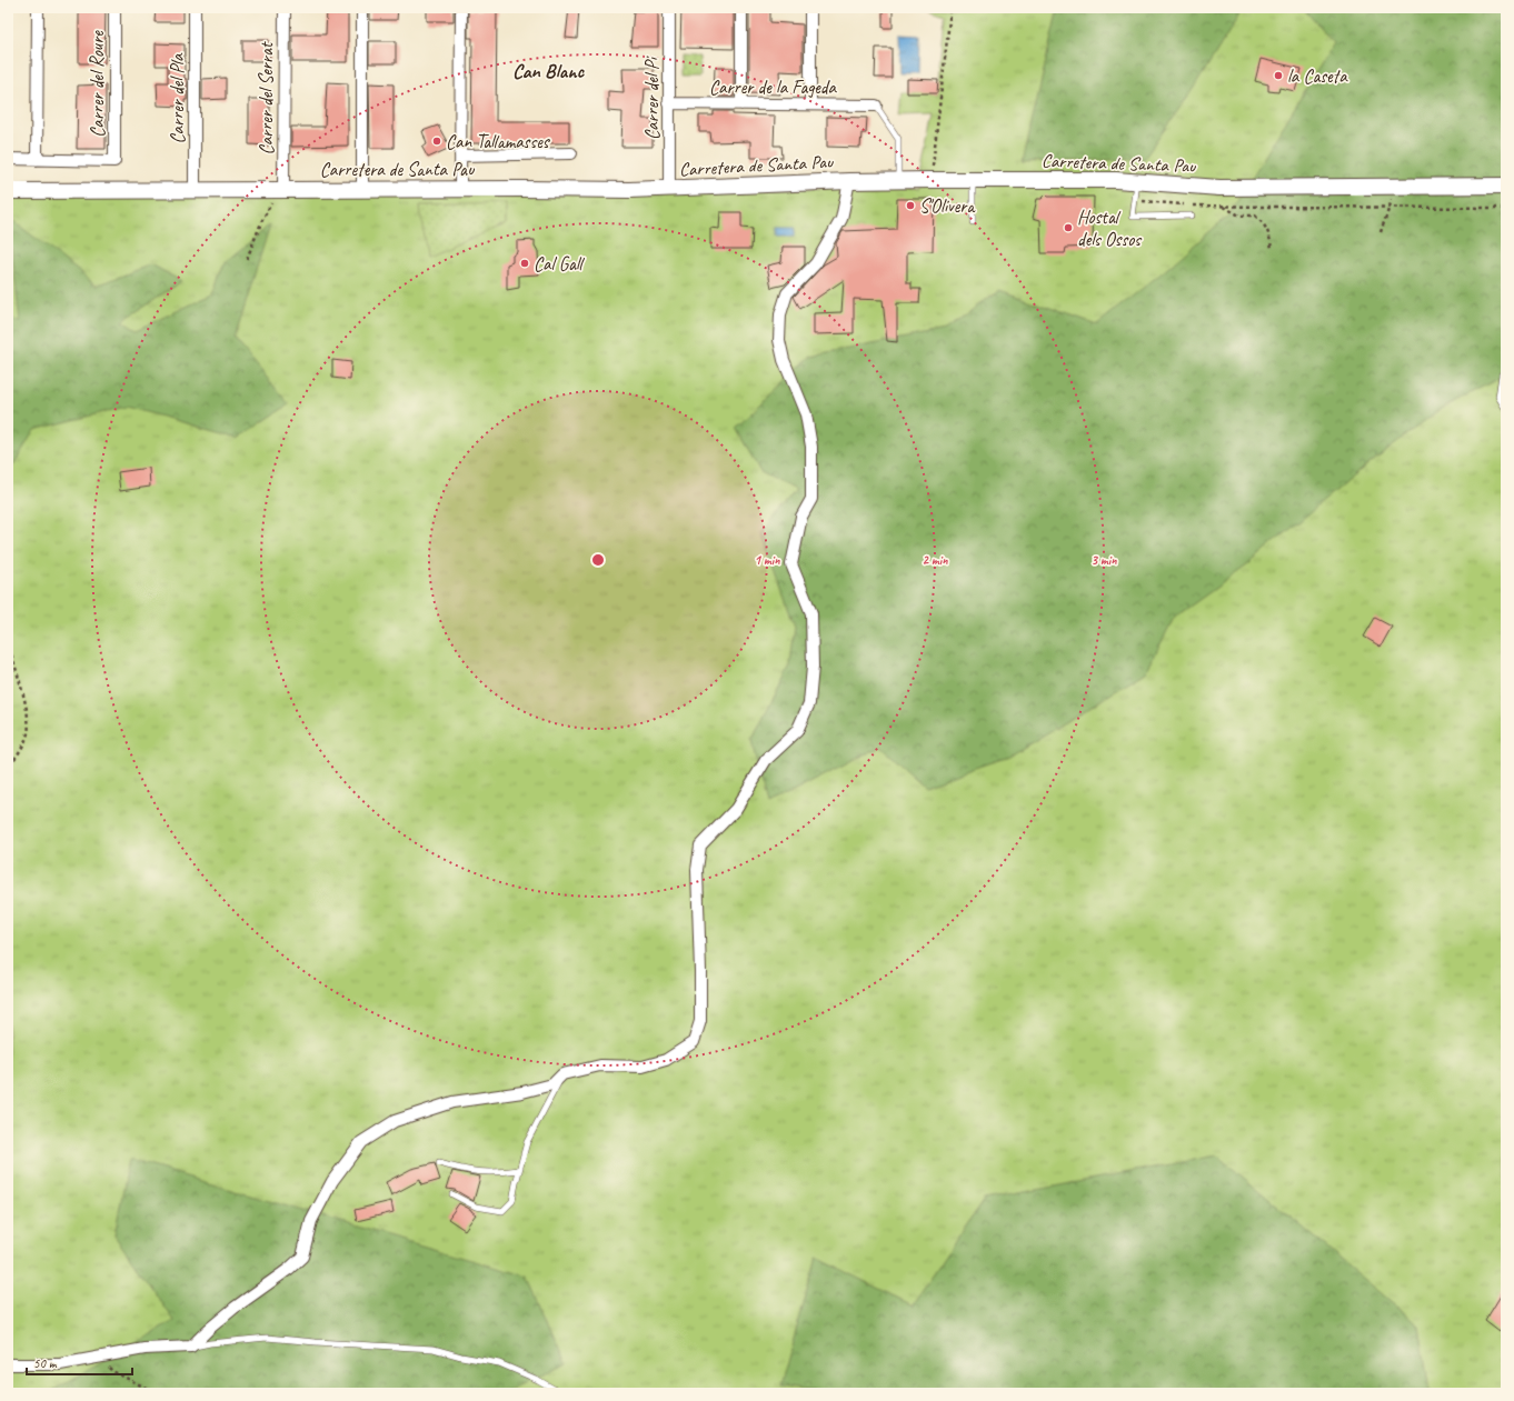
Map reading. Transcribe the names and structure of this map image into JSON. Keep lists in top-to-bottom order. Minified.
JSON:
{"streets":{"main road":["Carretera de Santa Pau"],"street":["Carrer del Roure","Carrer de la Fageda","Carrer del Pla","Carrer del Serrat","Carrer del Pi"]},"crossings":[["Carrer de la Fageda","Carrer del Pi"],["Carrer del Pla","Carretera de Santa Pau"],["Carrer del Serrat","Carretera de Santa Pau"],["Carrer del Pi","Carretera de Santa Pau"]],"districts":["Can Blanc"],"places":["la Caseta","Can Tallamasses","S'Olivera","Hostal dels Ossos","Cal Gall"],"scale_bar":"50 m","rings":["1 min","2 min","3 min"]}
